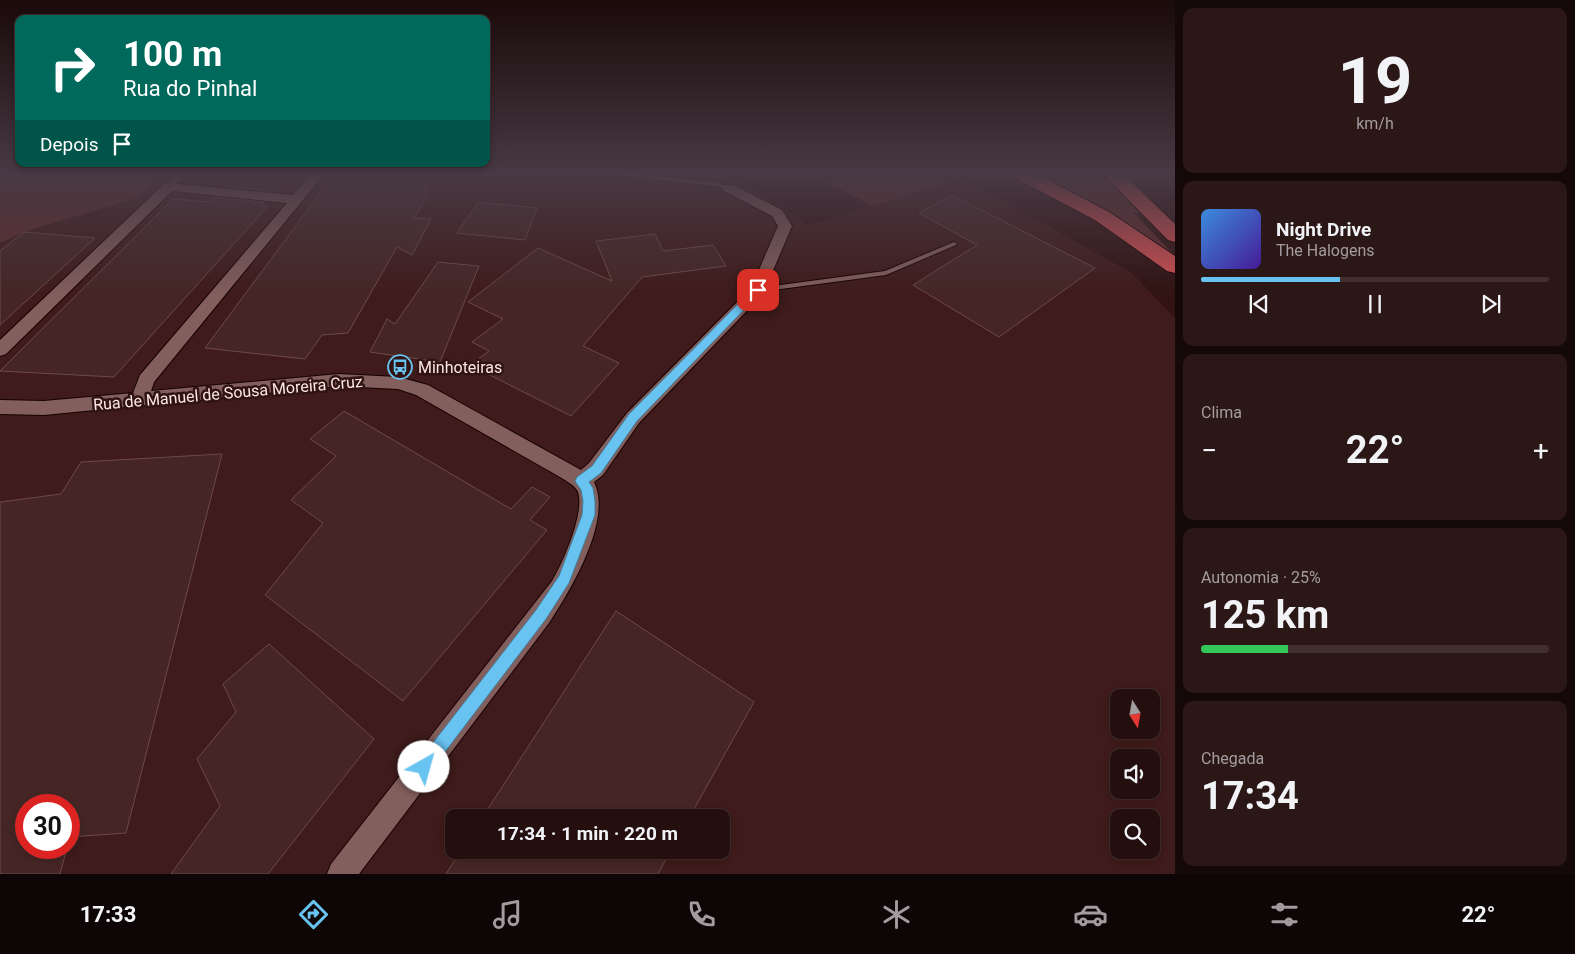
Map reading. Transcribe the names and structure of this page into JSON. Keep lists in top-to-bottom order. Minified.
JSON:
{"streets":{"street":["Rua de Manuel de Sousa Moreira Cruz"]},"places":{"bus stop":["Minhoteiras"]},"north":"bottom","page":{"tile":[["19","km/h"],"Clima",["Autonomia · 25%","125 km"],["Chegada","17:34"]],"turn":["100 m","Rua do Pinhal"],"then":"Depois","song":["Night Drive","The Halogens"],"heat":["−","22°","+"],"limit":"30","trip":"17:34 · 1 min · 220 m","tabs":["17:33","22°"]}}
